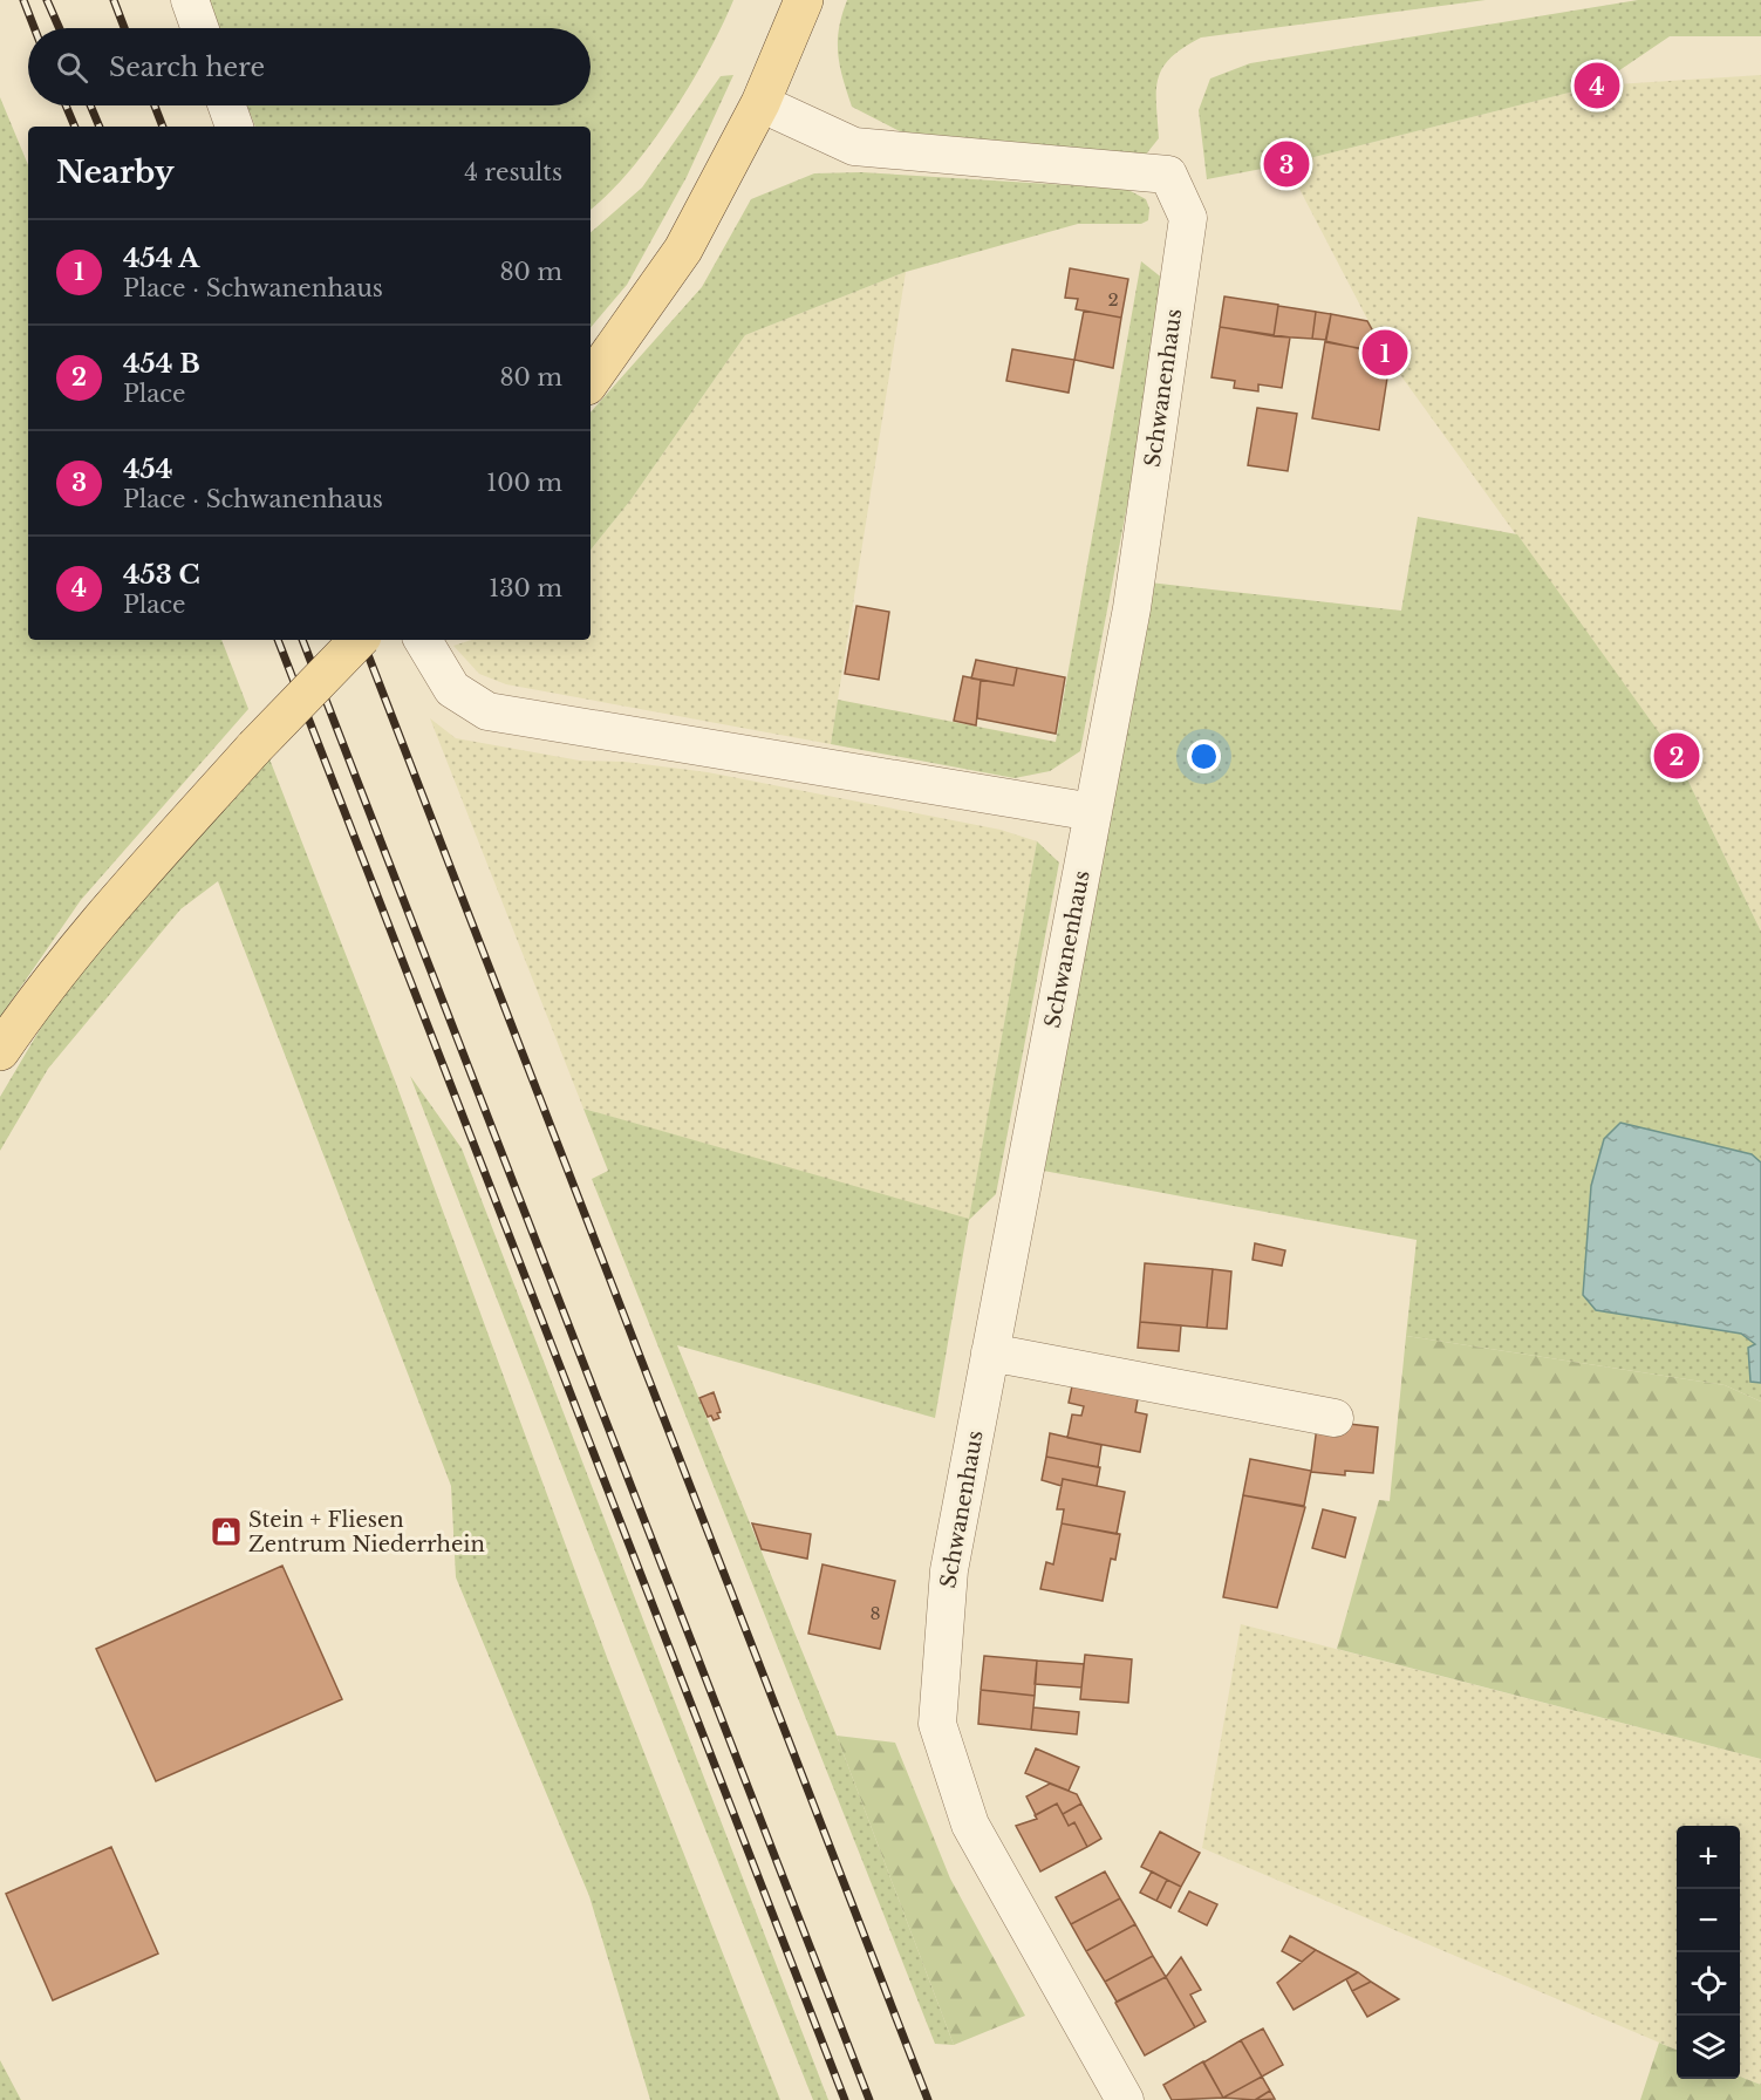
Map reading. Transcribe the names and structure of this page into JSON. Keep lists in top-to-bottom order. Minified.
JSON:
{"streets":{"street":["Schwanenhaus"]},"places":{"shop":["Stein + Fliesen Zentrum Niederrhein"]},"house_numbers":["2","8"],"page":{"search":"Search here","pins":["4","3","1","2"],"heading":["Nearby","4 results"],"list":[{"mark":"1","name":"454 A","note":"Place · Schwanenhaus","value":"80 m"},{"mark":"2","name":"454 B","note":"Place","value":"80 m"},{"mark":"3","name":"454","note":"Place · Schwanenhaus","value":"100 m"},{"mark":"4","name":"453 C","note":"Place","value":"130 m"}],"map_buttons":["+","−"]}}
